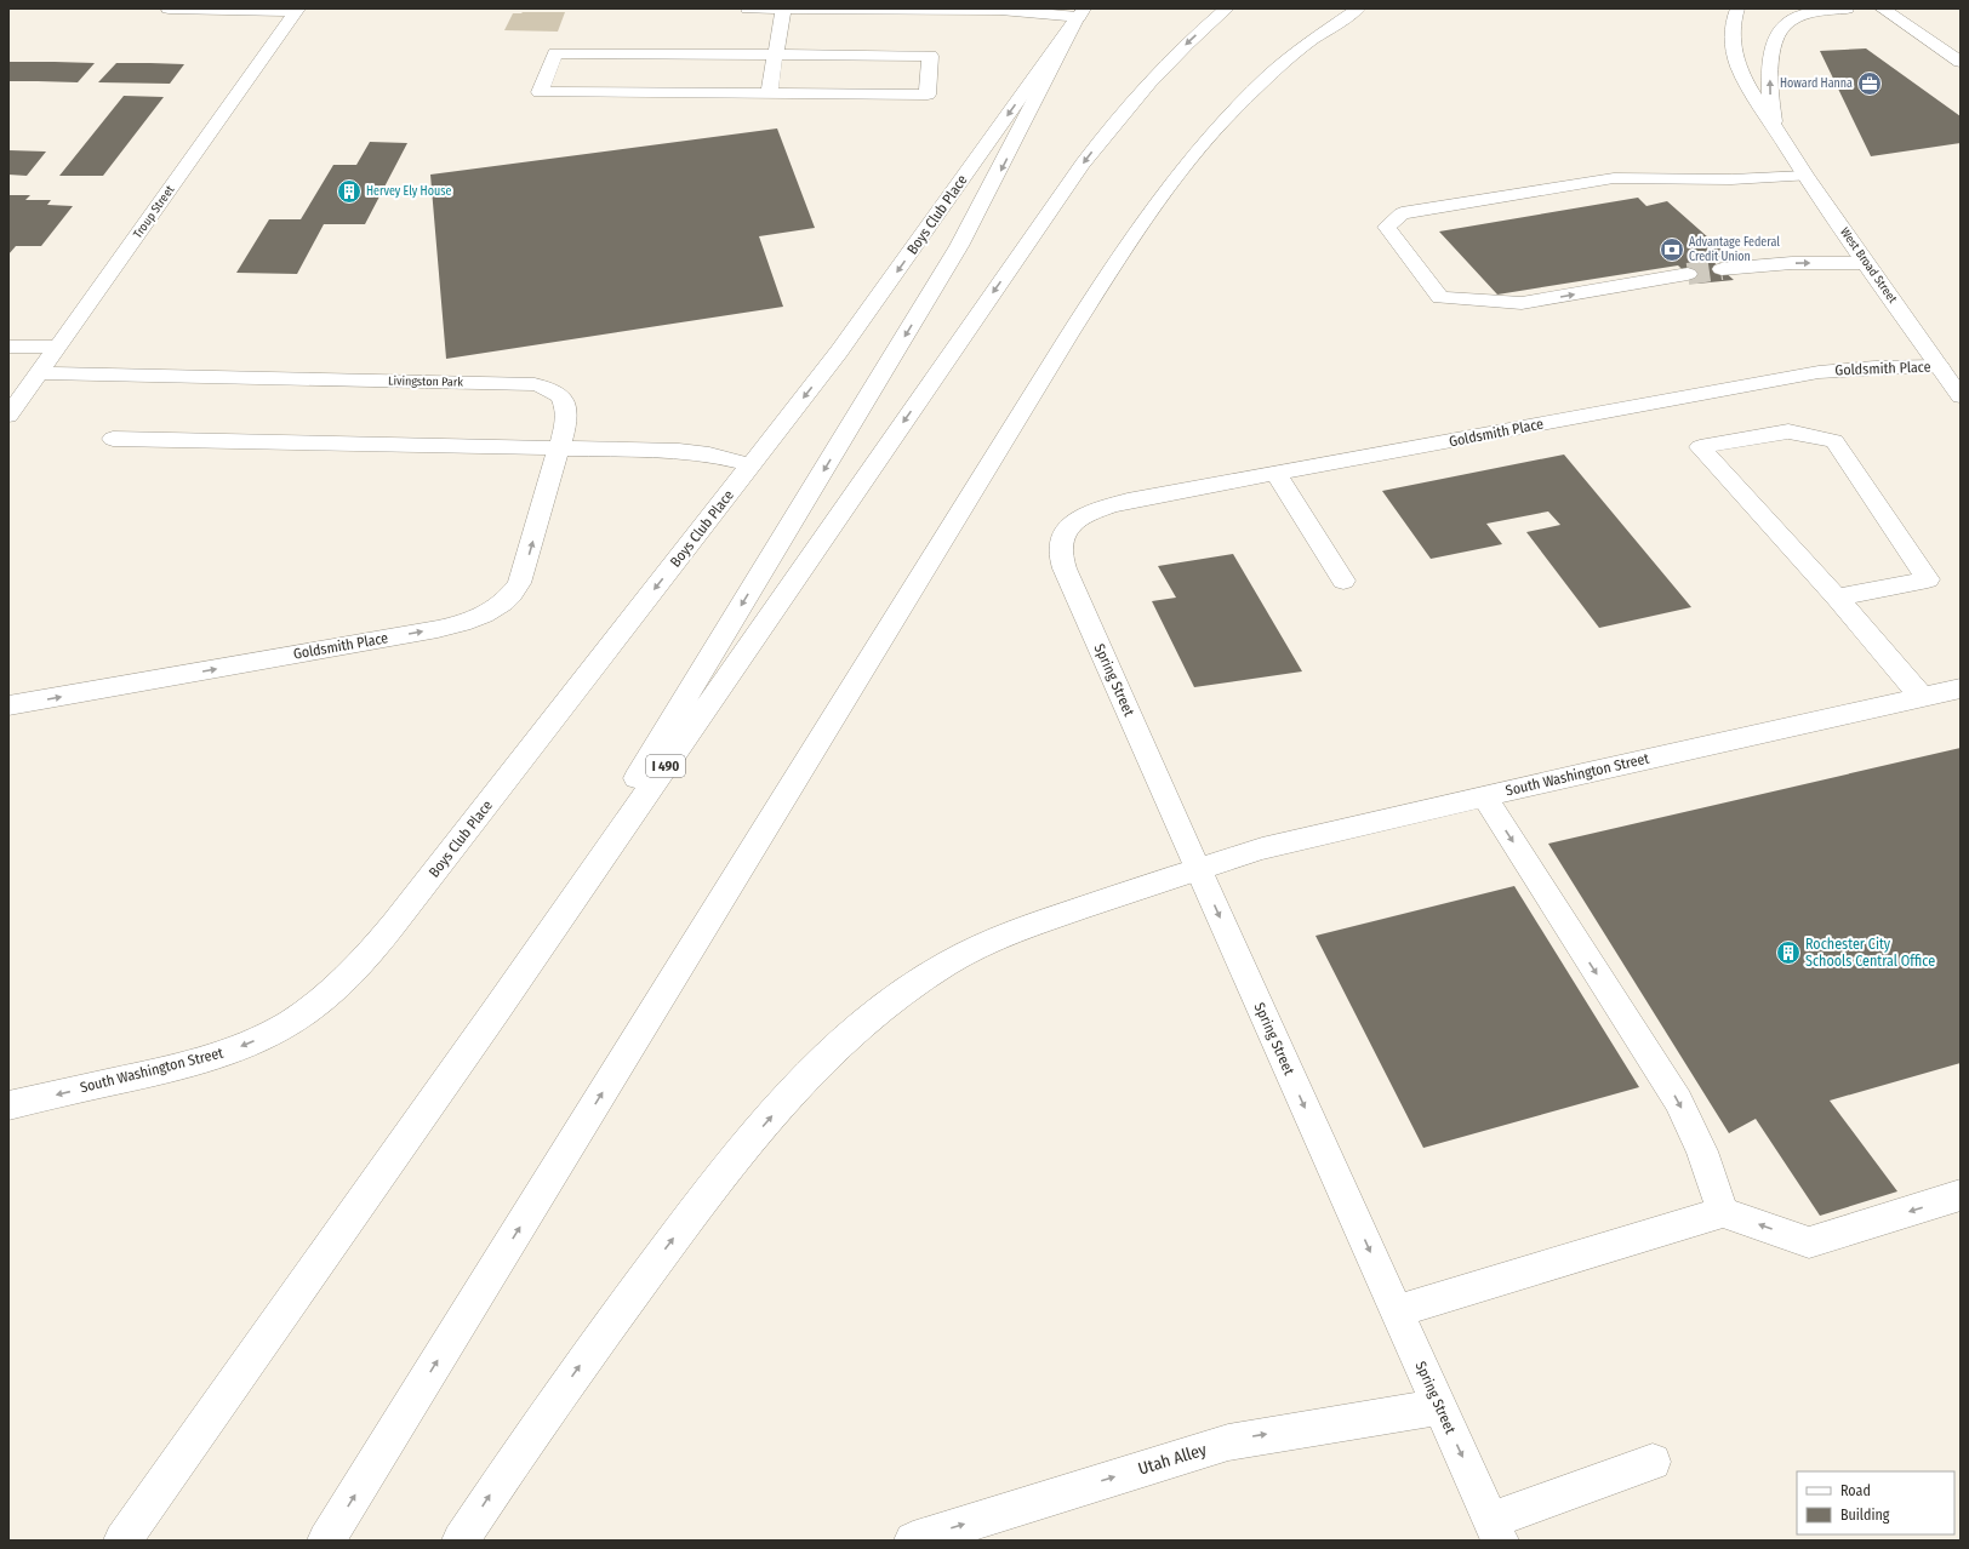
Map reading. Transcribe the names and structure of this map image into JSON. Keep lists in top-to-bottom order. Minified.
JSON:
{"streets":{"main road":["Troup Street","Boys Club Place","West Broad Street","Goldsmith Place","Livingston Park","Spring Street","I 490","South Washington Street","Utah Alley"]},"crossings":[["Troup Street","Livingston Park"],["Boys Club Place","South Washington Street"],["West Broad Street","Goldsmith Place"],["Goldsmith Place","Livingston Park"],["Goldsmith Place","Spring Street"],["Spring Street","South Washington Street"],["Spring Street","Utah Alley"]],"one_way":["Goldsmith Place","Spring Street","Utah Alley"],"places":{"office":["Howard Hanna"],"building":["Hervey Ely House","Rochester City Schools Central Office"],"bank":["Advantage Federal Credit Union"]},"legend":["Road","Building"]}
